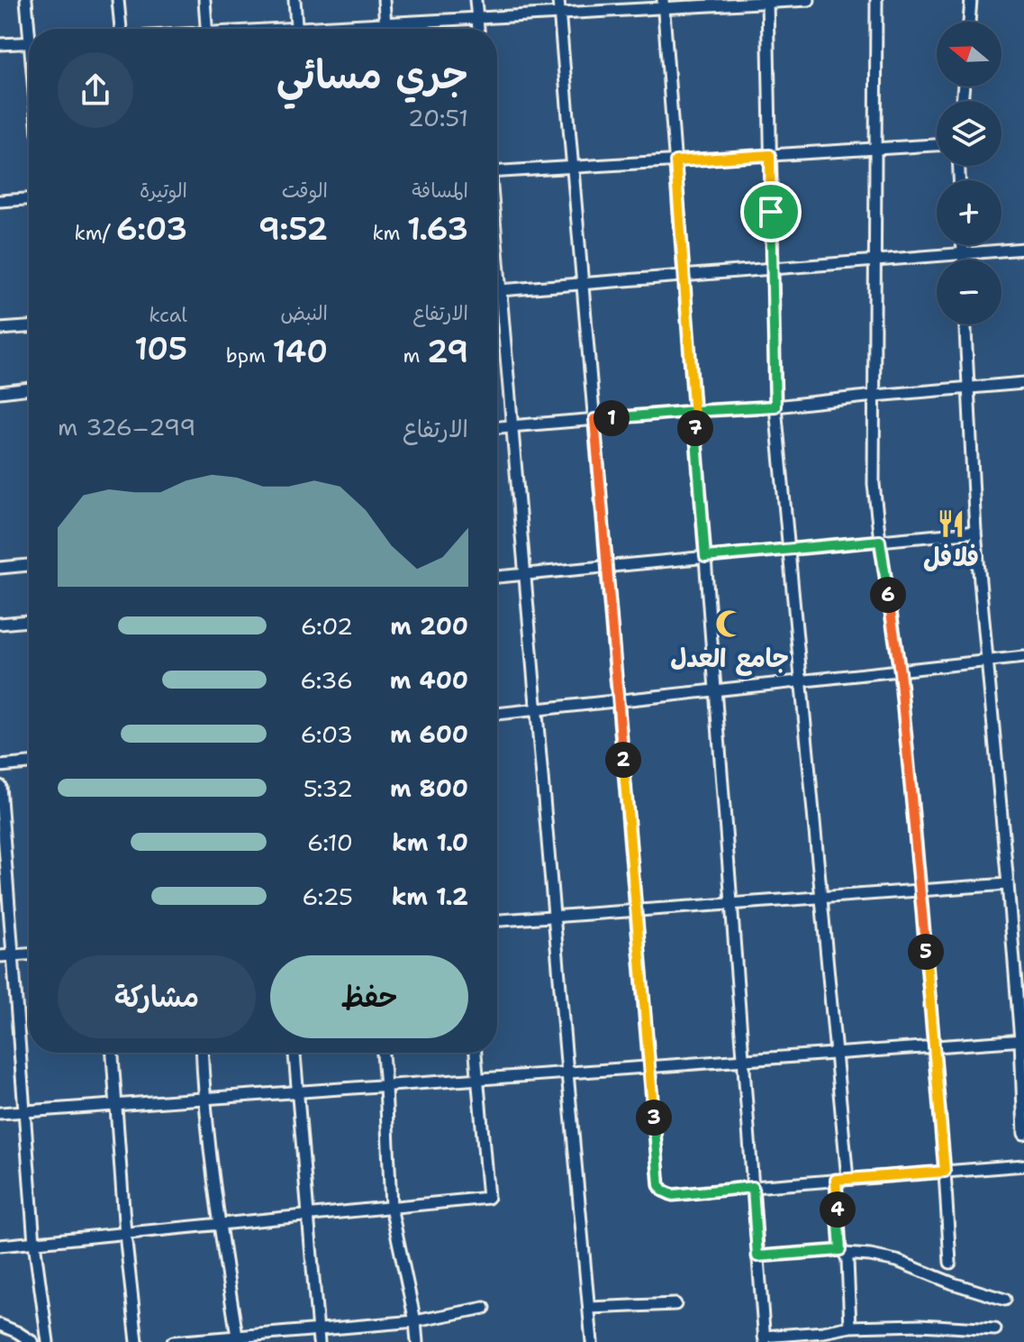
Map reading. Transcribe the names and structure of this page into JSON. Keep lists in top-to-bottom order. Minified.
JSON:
{"places":{"restaurant":["فلافل"],"mosque":["جامع العدل"]},"north":"left","page":{"map_buttons":["+","−"],"heading":["جري مسائي","20:51"],"stats":[["المسافة","1.63 km"],["الوقت","9:52"],["الوتيرة","6:03 /km"],["الارتفاع","29 m"],["النبض","140 bpm"],["kcal","105"]],"chart":["الارتفاع","299–326 m"],"pins":["1","7","6","2","5","3","4"],"list":[{"name":"200 m","note":"6:02"},{"name":"400 m","note":"6:36"},{"name":"600 m","note":"6:03"},{"name":"800 m","note":"5:32"},{"name":"1.0 km","note":"6:10"},{"name":"1.2 km","note":"6:25"}],"buttons":["حفظ","مشاركة"]}}
